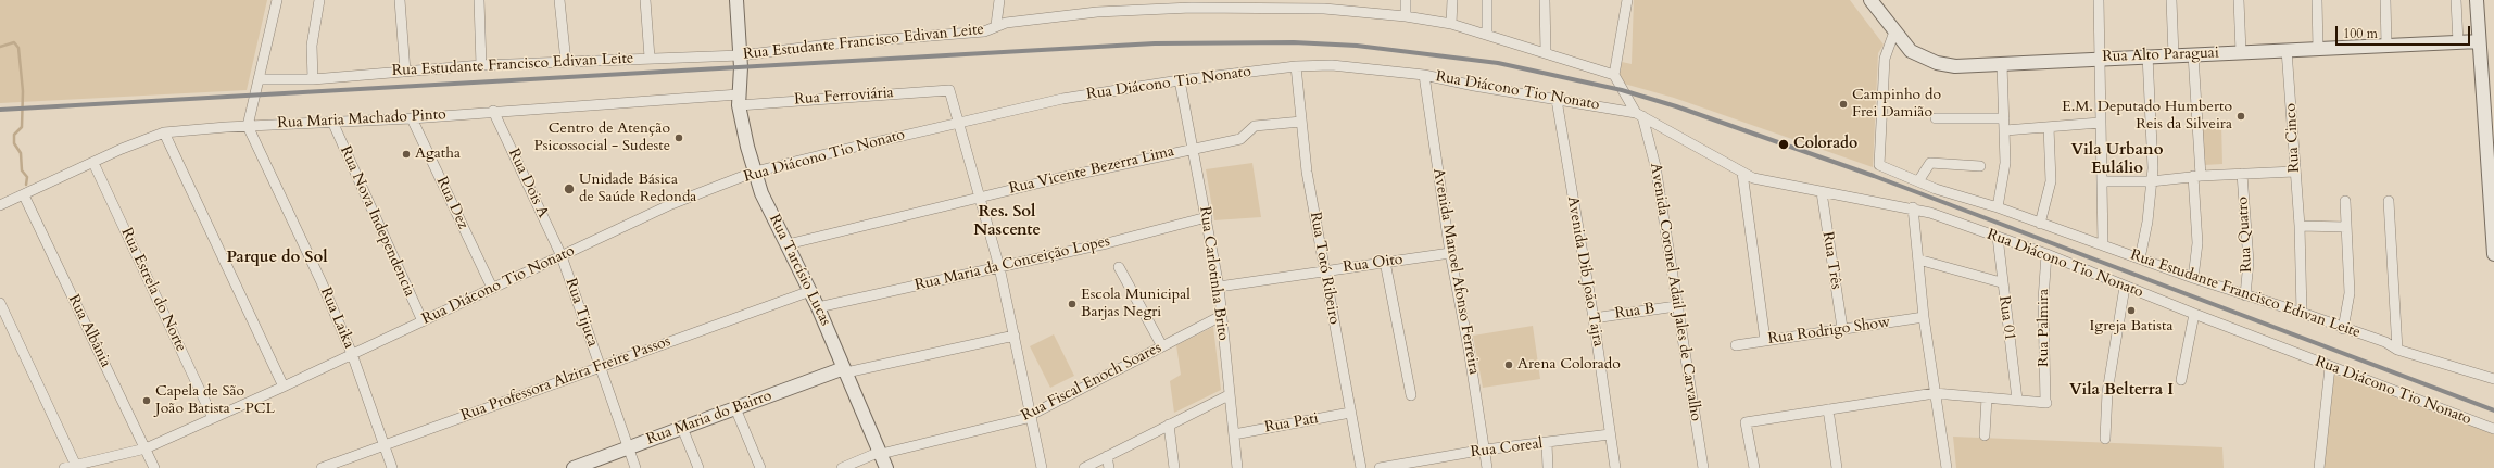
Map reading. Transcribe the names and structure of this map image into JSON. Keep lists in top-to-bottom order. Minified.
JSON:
{"streets":{"street":["Rua Estudante Francisco Edivan Leite","Rua Alto Paraguai","Rua Diácono Tio Nonato","Rua Ferroviária","Rua Maria Machado Pinto","Rua Cinco","Rua Vicente Bezerra Lima","Rua Dois A","Rua Dez","Rua Nova Independencia","Rua Quatro","Rua Três","Rua Maria da Conceição Lopes","Rua Oito","Rua Totó Ribeiro","Rua Tarcísio Lucas","Avenida Manoel Afonso Ferreira","Avenida Dib João Tajra","Rua Carlotinha Brito","Rua Estrela do Norte","Avenida Coronel Adail Jales de Carvalho","Rua B","Rua Tijuca","Rua Laika","Rua 01","Rua Palmira","Rua Albânia","Rua Rodrigo Show","Rua Professora Alzira Freire Passos","Rua Fiscal Enoch Soares","Rua Maria do Bairro","Rua Pati","Rua Coreal"]},"crossings":[["Rua Estudante Francisco Edivan Leite","Rua Diácono Tio Nonato"],["Rua Estudante Francisco Edivan Leite","Rua Cinco"],["Rua Estudante Francisco Edivan Leite","Rua Quatro"],["Rua Estudante Francisco Edivan Leite","Rua Tarcísio Lucas"],["Rua Alto Paraguai","Rua Cinco"],["Rua Diácono Tio Nonato","Rua Ferroviária"],["Rua Diácono Tio Nonato","Rua Dois A"],["Rua Diácono Tio Nonato","Rua Dez"],["Rua Diácono Tio Nonato","Rua Nova Independencia"],["Rua Diácono Tio Nonato","Rua Três"],["Rua Diácono Tio Nonato","Rua Totó Ribeiro"],["Rua Diácono Tio Nonato","Rua Tarcísio Lucas"],["Rua Diácono Tio Nonato","Avenida Manoel Afonso Ferreira"],["Rua Diácono Tio Nonato","Avenida Dib João Tajra"],["Rua Diácono Tio Nonato","Rua Carlotinha Brito"],["Rua Diácono Tio Nonato","Rua Estrela do Norte"],["Rua Diácono Tio Nonato","Avenida Coronel Adail Jales de Carvalho"],["Rua Diácono Tio Nonato","Rua Tijuca"],["Rua Diácono Tio Nonato","Rua Laika"],["Rua Diácono Tio Nonato","Rua 01"],["Rua Diácono Tio Nonato","Rua Palmira"],["Rua Diácono Tio Nonato","Rua Albânia"],["Rua Ferroviária","Rua Maria Machado Pinto"],["Rua Ferroviária","Rua Tarcísio Lucas"],["Rua Maria Machado Pinto","Rua Dois A"],["Rua Maria Machado Pinto","Rua Dez"],["Rua Maria Machado Pinto","Rua Nova Independencia"],["Rua Maria Machado Pinto","Rua Tarcísio Lucas"],["Rua Maria Machado Pinto","Rua Estrela do Norte"],["Rua Maria Machado Pinto","Rua Laika"],["Rua Maria Machado Pinto","Rua Albânia"],["Rua Vicente Bezerra Lima","Rua Totó Ribeiro"],["Rua Vicente Bezerra Lima","Rua Tarcísio Lucas"],["Rua Vicente Bezerra Lima","Rua Carlotinha Brito"],["Rua Dois A","Rua Tijuca"],["Rua Três","Rua Rodrigo Show"],["Rua Maria da Conceição Lopes","Rua Tarcísio Lucas"],["Rua Maria da Conceição Lopes","Rua Carlotinha Brito"],["Rua Oito","Rua Totó Ribeiro"],["Rua Oito","Avenida Manoel Afonso Ferreira"],["Rua Oito","Rua Carlotinha Brito"],["Rua Totó Ribeiro","Rua Pati"],["Rua Tarcísio Lucas","Rua Professora Alzira Freire Passos"],["Rua Tarcísio Lucas","Rua Fiscal Enoch Soares"],["Rua Tarcísio Lucas","Rua Maria do Bairro"],["Avenida Manoel Afonso Ferreira","Rua Coreal"],["Avenida Dib João Tajra","Rua B"],["Avenida Dib João Tajra","Rua Coreal"],["Rua Carlotinha Brito","Rua Fiscal Enoch Soares"],["Rua Carlotinha Brito","Rua Pati"],["Avenida Coronel Adail Jales de Carvalho","Rua B"],["Rua Tijuca","Rua Professora Alzira Freire Passos"],["Rua Tijuca","Rua Maria do Bairro"],["Rua Laika","Rua Professora Alzira Freire Passos"],["Rua 01","Rua Palmira"]],"districts":["Vila Urbano Eulálio","Res. Sol Nascente","Parque do Sol","Vila Belterra I"],"places":["Campinho do Frei Damião","E.M. Deputado Humberto Reis da Silveira","Centro de Atenção Psicossocial - Sudeste","Colorado","Agatha","Unidade Básica de Saúde Redonda","Escola Municipal Barjas Negri","Igreja Batista","Arena Colorado","Capela de São João Batista - PCL"],"scale_bar":"100 m"}
